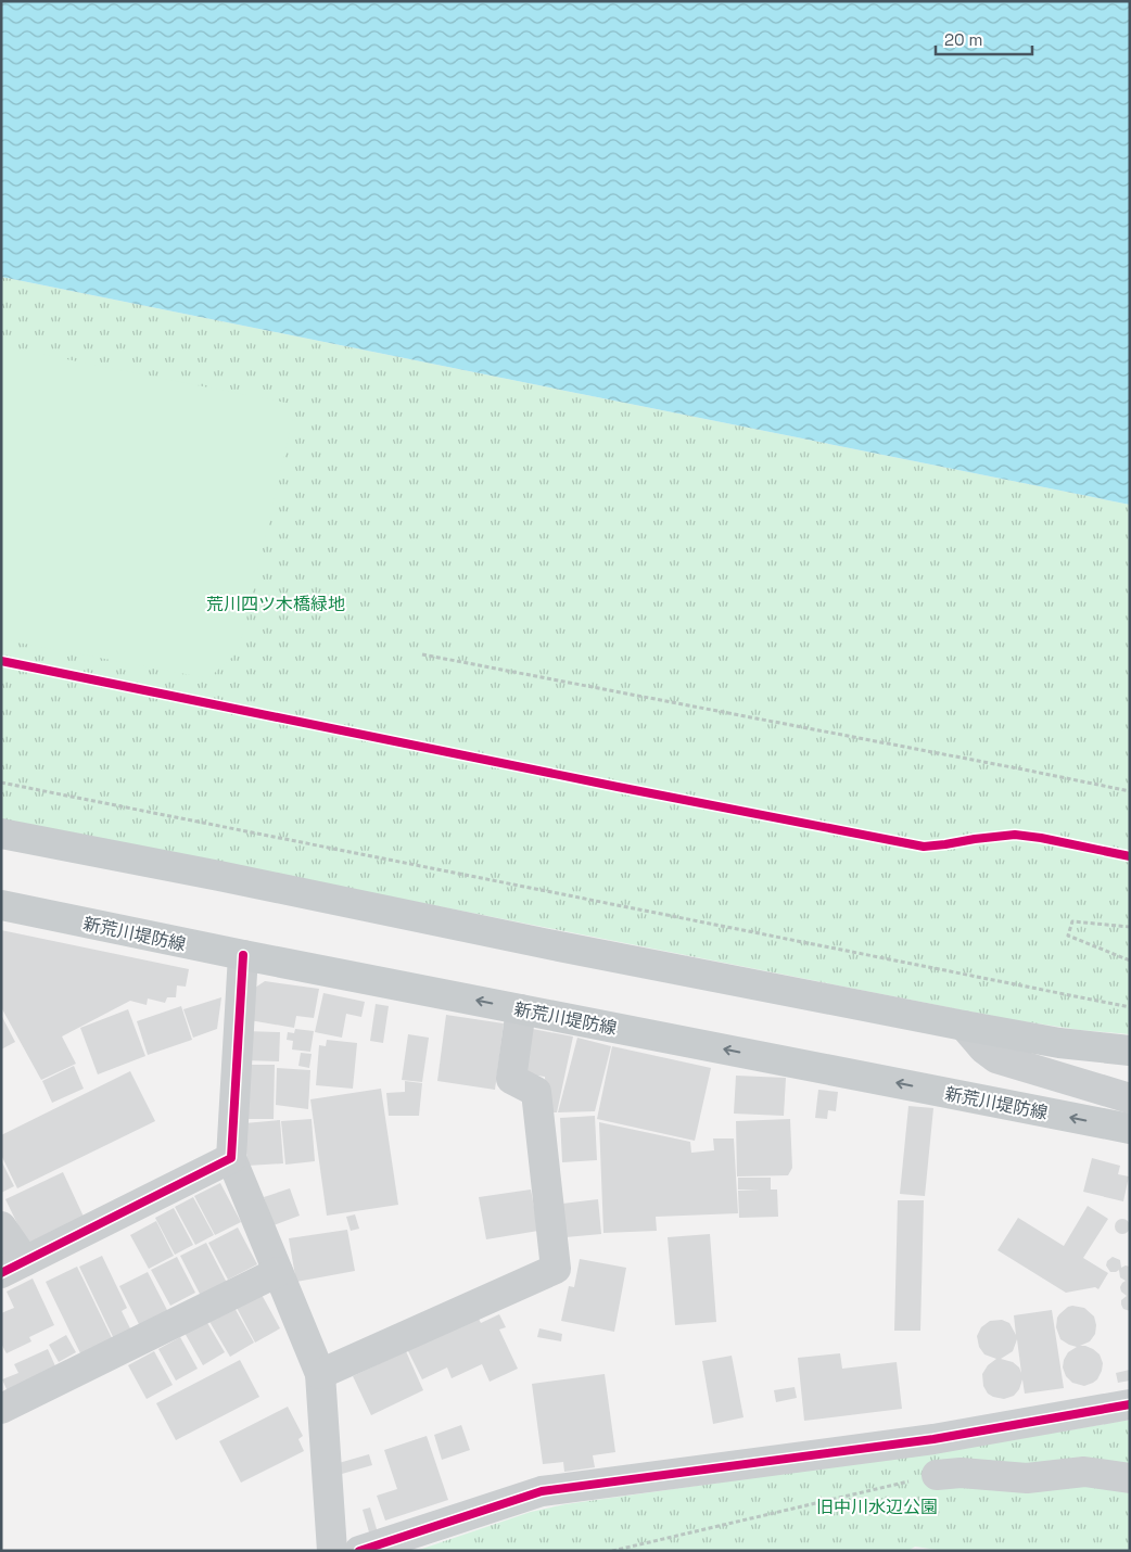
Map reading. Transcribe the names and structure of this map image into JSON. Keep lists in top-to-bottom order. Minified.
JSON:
{"streets":{"main road":["新荒川堤防線"]},"parks":["荒川四ツ木橋緑地","旧中川水辺公園"],"scale_bar":"20 m"}
